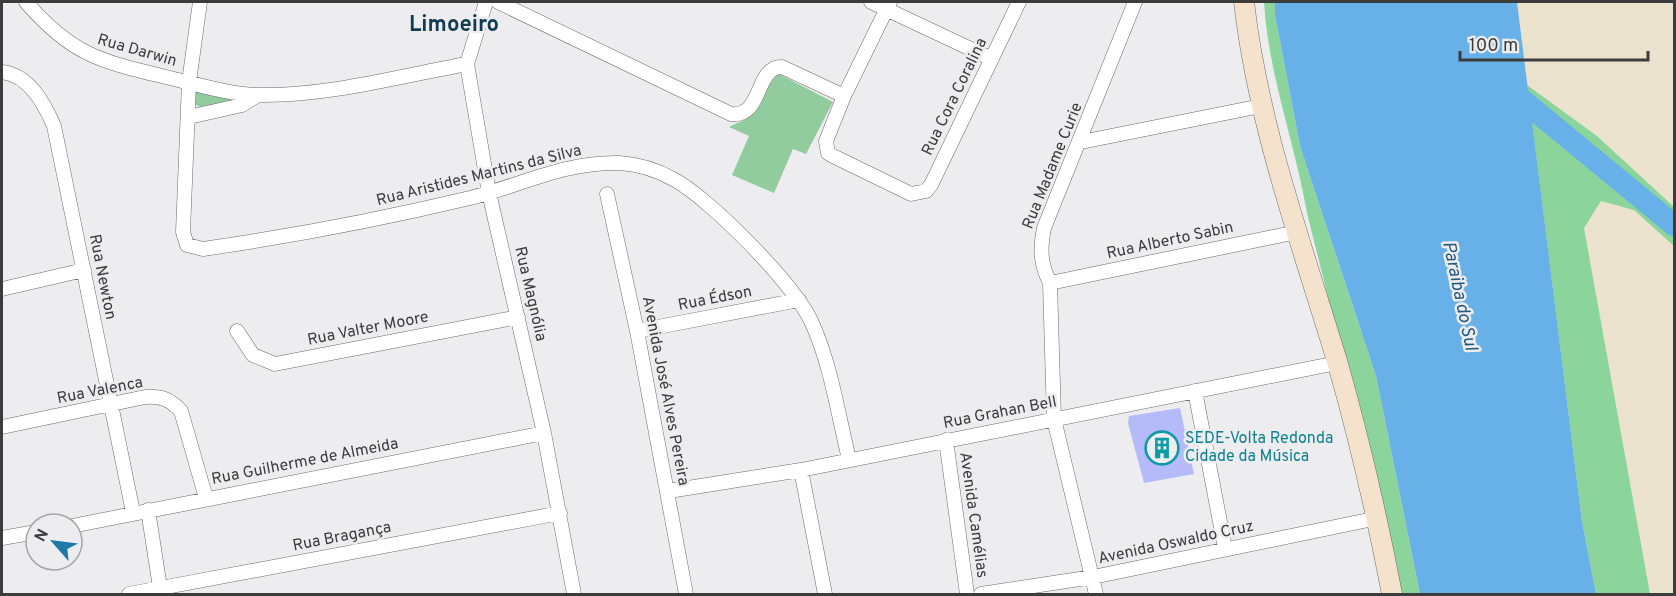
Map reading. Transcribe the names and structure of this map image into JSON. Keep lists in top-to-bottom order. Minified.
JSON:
{"streets":{"street":["Rua Darwin","Rua Cora Coralina","Rua Madame Curie","Rua Aristides Martins da Silva","Rua Alberto Sabin","Rua Newton","Rua Magnólia","Rua Édson","Rua Valter Moore","Rua Valenca","Avenida José Alves Pereira","Rua Grahan Bell","Rua Guilherme de Almeida","Avenida Camélias","Rua Bragança","Avenida Oswaldo Cruz"]},"crossings":[["Rua Darwin","Rua Aristides Martins da Silva"],["Rua Darwin","Rua Magnólia"],["Rua Madame Curie","Rua Alberto Sabin"],["Rua Madame Curie","Rua Grahan Bell"],["Rua Madame Curie","Avenida Oswaldo Cruz"],["Rua Aristides Martins da Silva","Rua Magnólia"],["Rua Aristides Martins da Silva","Rua Édson"],["Rua Aristides Martins da Silva","Rua Grahan Bell"],["Rua Newton","Rua Valenca"],["Rua Newton","Rua Guilherme de Almeida"],["Rua Magnólia","Rua Valter Moore"],["Rua Magnólia","Rua Guilherme de Almeida"],["Rua Magnólia","Rua Bragança"],["Rua Édson","Avenida José Alves Pereira"],["Rua Valenca","Rua Guilherme de Almeida"],["Avenida José Alves Pereira","Rua Grahan Bell"],["Rua Grahan Bell","Avenida Camélias"]],"districts":["Limoeiro"],"water":["Paraiba do Sul"],"places":{"building":["SEDE-Volta Redonda Cidade da Música"]},"scale_bar":"100 m","north":"top left"}
